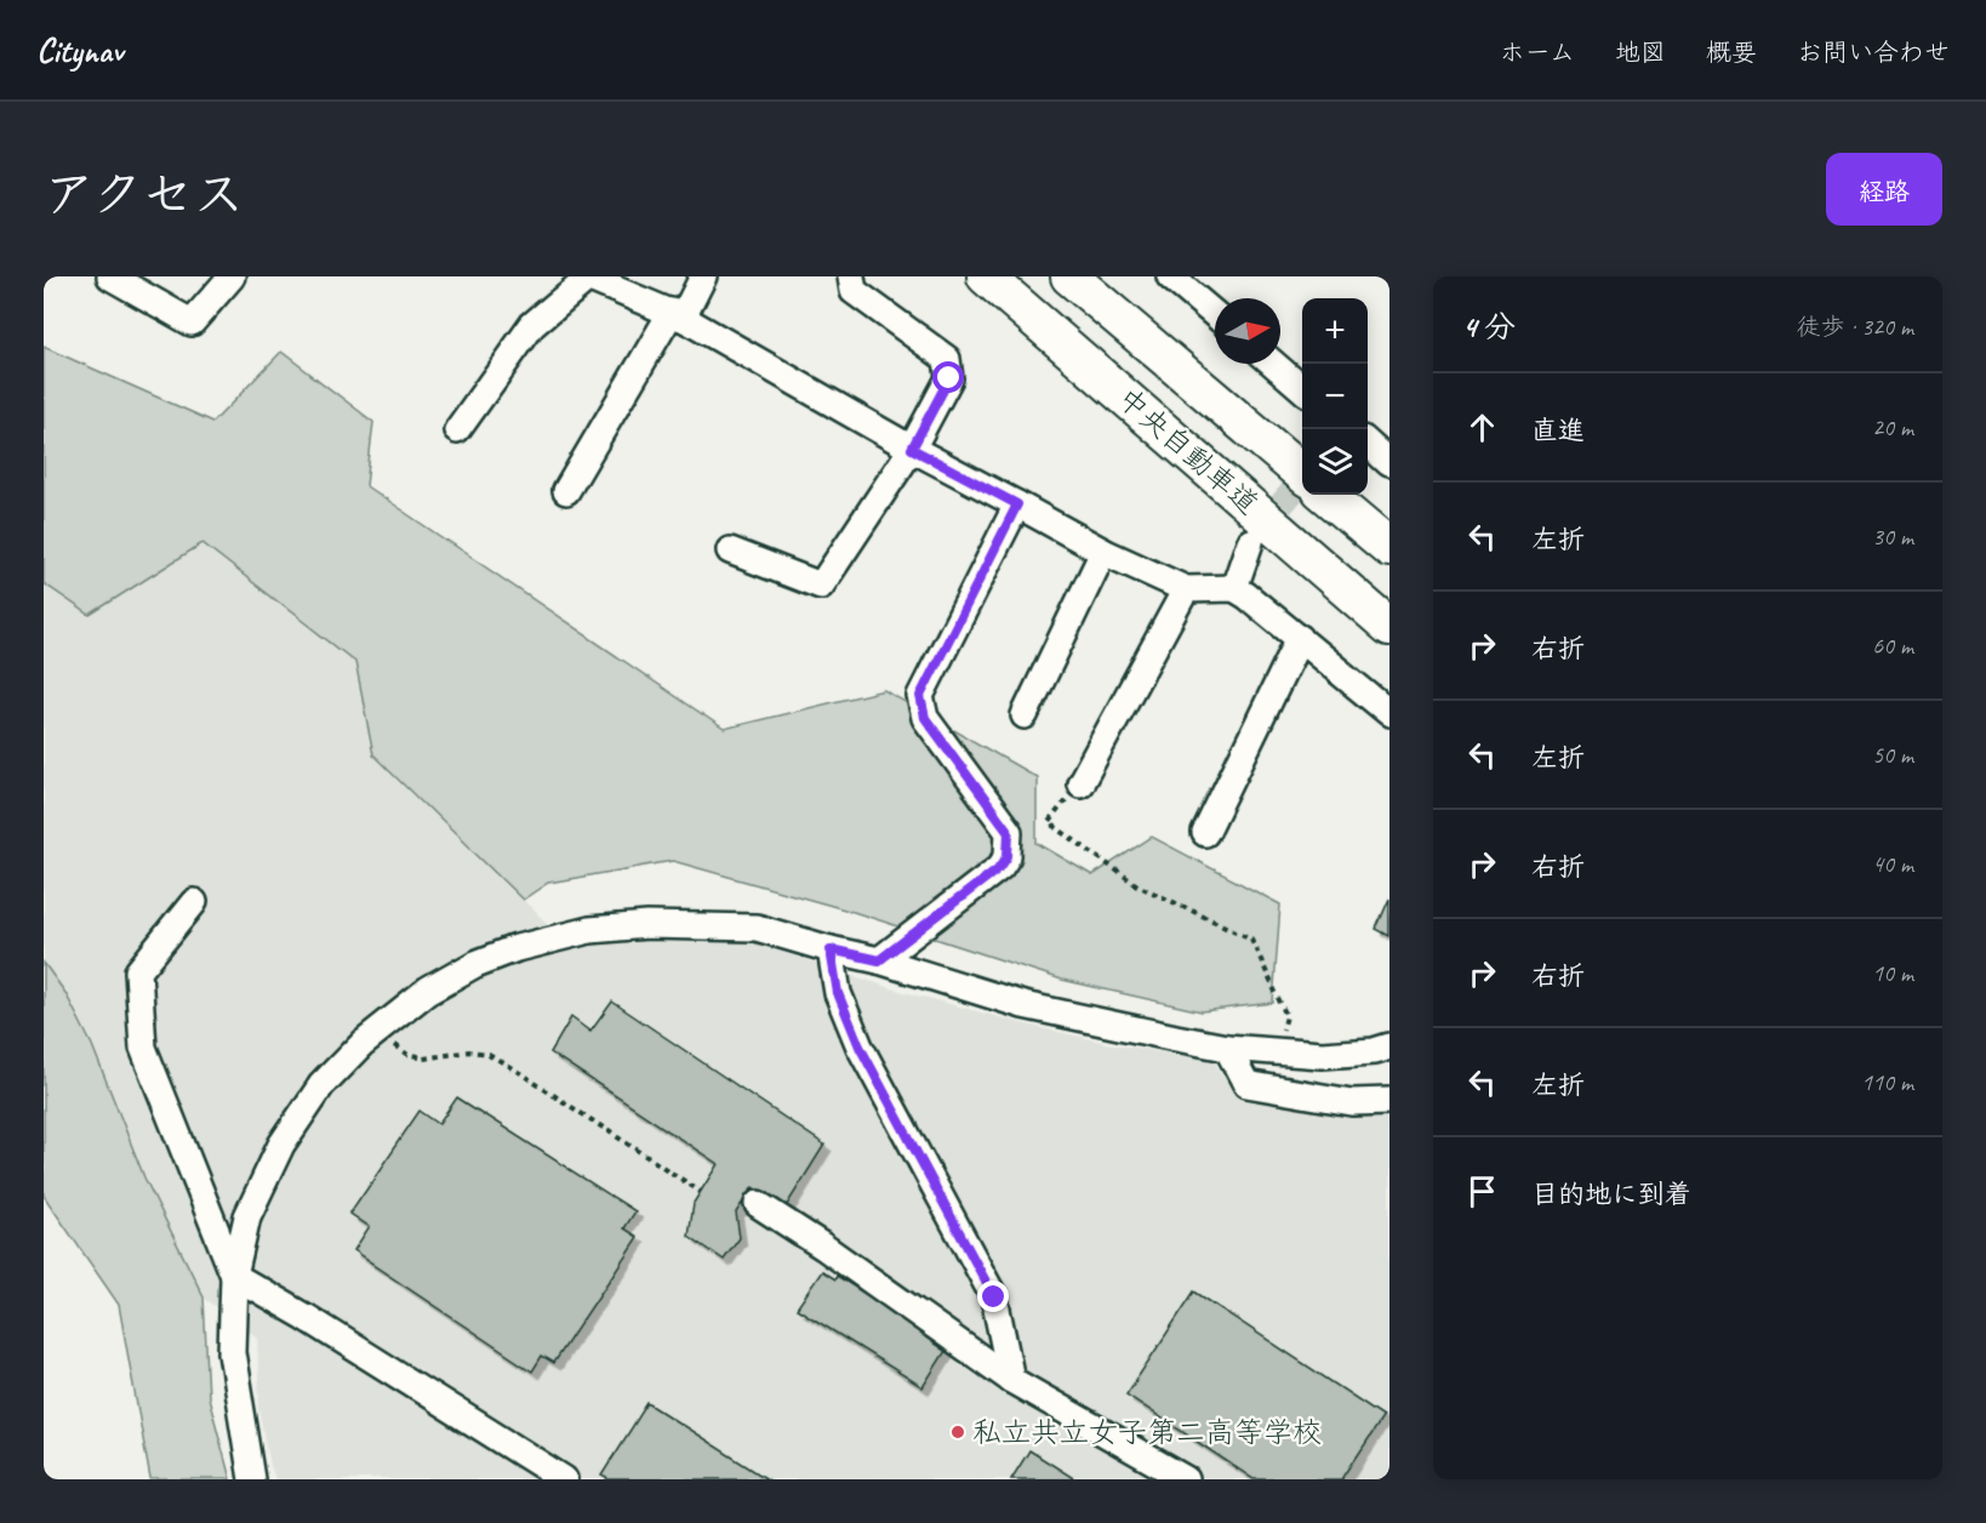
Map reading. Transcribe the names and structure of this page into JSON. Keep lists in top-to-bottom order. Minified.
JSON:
{"streets":{"highway":["中央自動車道"]},"places":["私立共立女子第二高等学校"],"north":"right","page":{"header":"Citynav","nav":["ホーム","地図","概要","お問い合わせ"],"title":"アクセス","buttons":"経路","heading":["4 分","徒歩 · 320 m"],"map_buttons":["+","−"],"list":[["直進","20 m"],["左折","30 m"],["右折","60 m"],["左折","50 m"],["右折","40 m"],["右折","10 m"],["左折","110 m"],"目的地に到着"]}}
